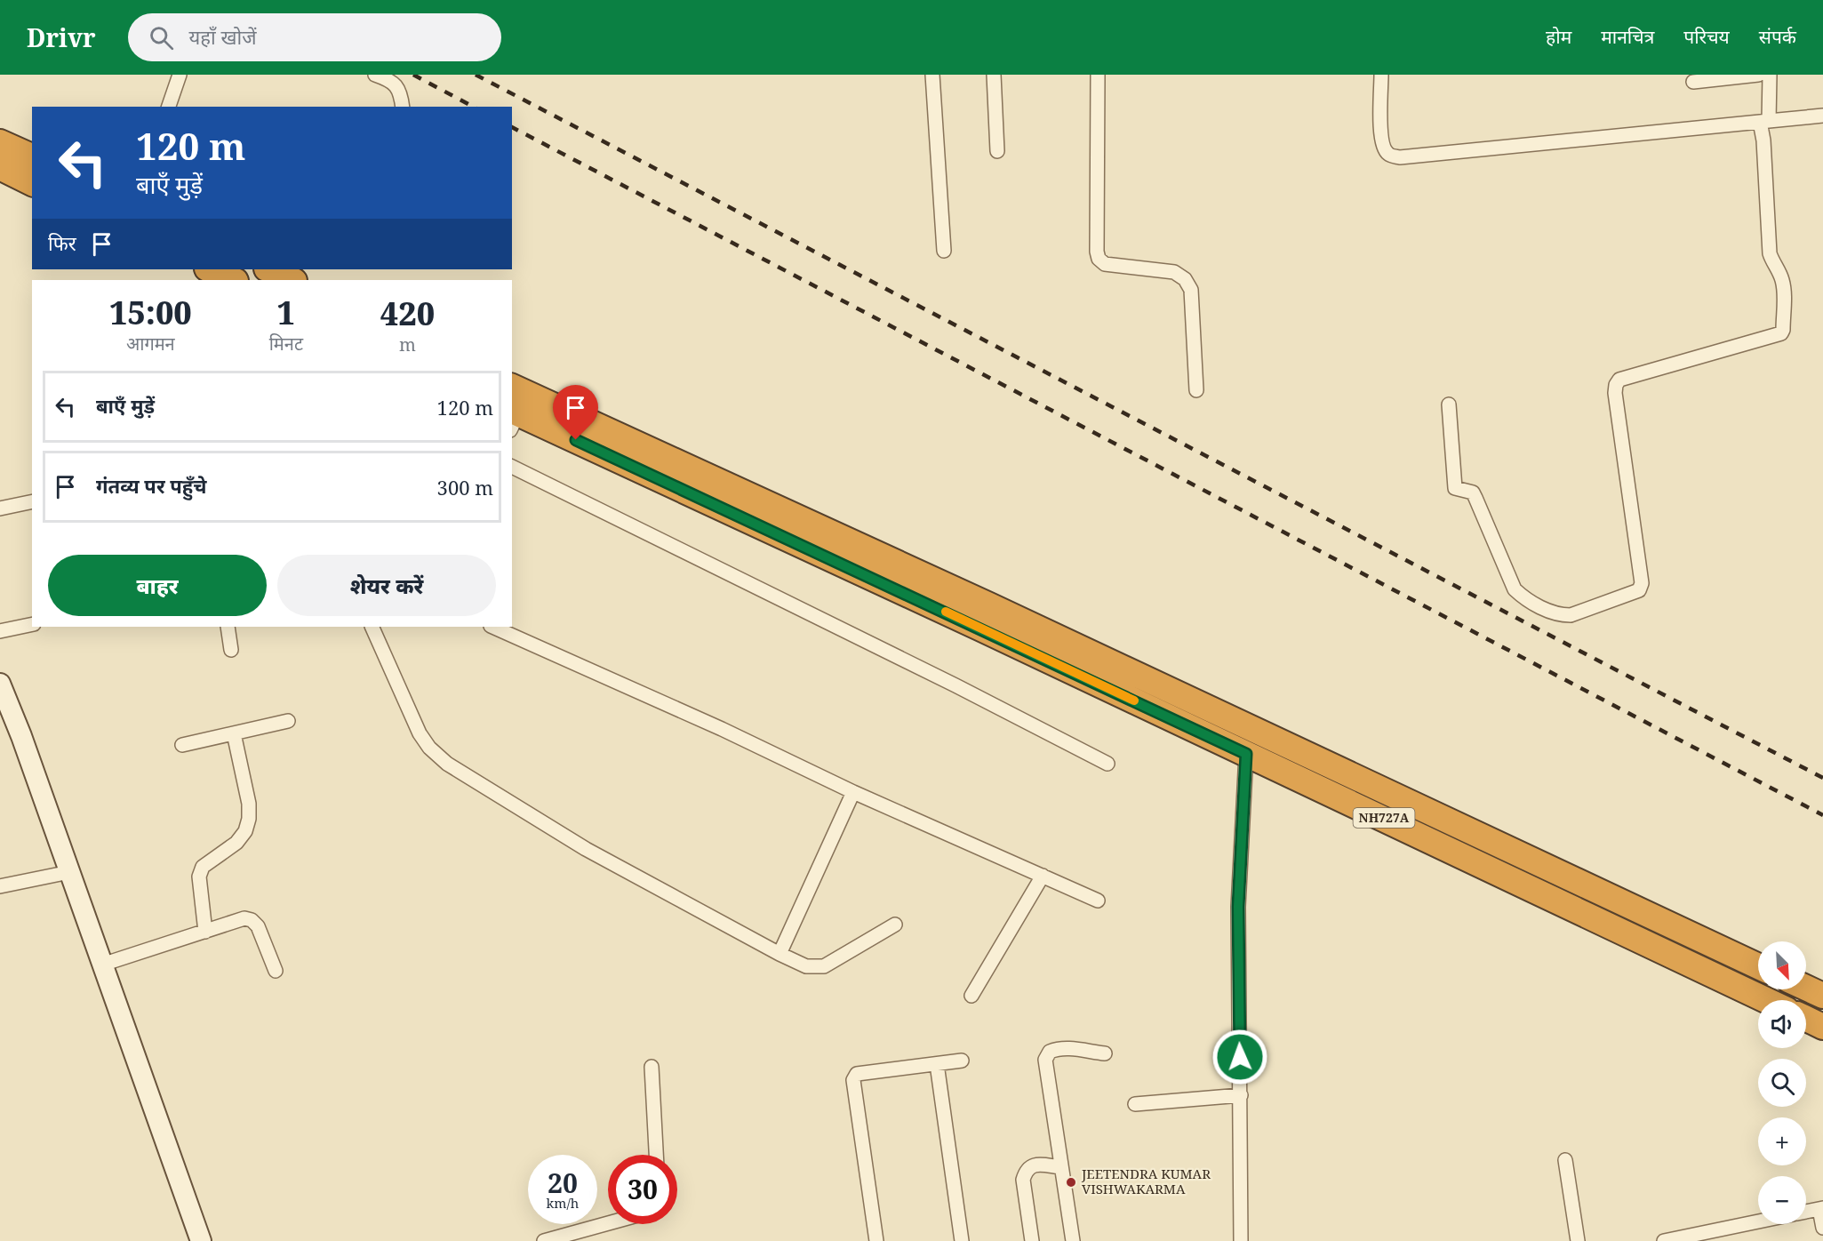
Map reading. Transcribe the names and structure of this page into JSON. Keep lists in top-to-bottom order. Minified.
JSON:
{"streets":{"highway":["NH727A"]},"places":["JEETENDRA KUMAR VISHWAKARMA"],"north":"bottom right","page":{"header":"Drivr","search":"यहाँ खोजें","nav":["होम","मानचित्र","परिचय","संपर्क"],"turn":["120 m","बाएँ मुड़ें"],"then":"फिर","eta":["15:00","आगमन","1","मिनट","420","m"],"list":[{"name":"बाएँ मुड़ें","value":"120 m"},{"name":"गंतव्य पर पहुँचे","value":"300 m"}],"buttons":["बाहर","शेयर करें"],"map_buttons":["+","−"],"speed":"20 km/h","limit":"30"}}
